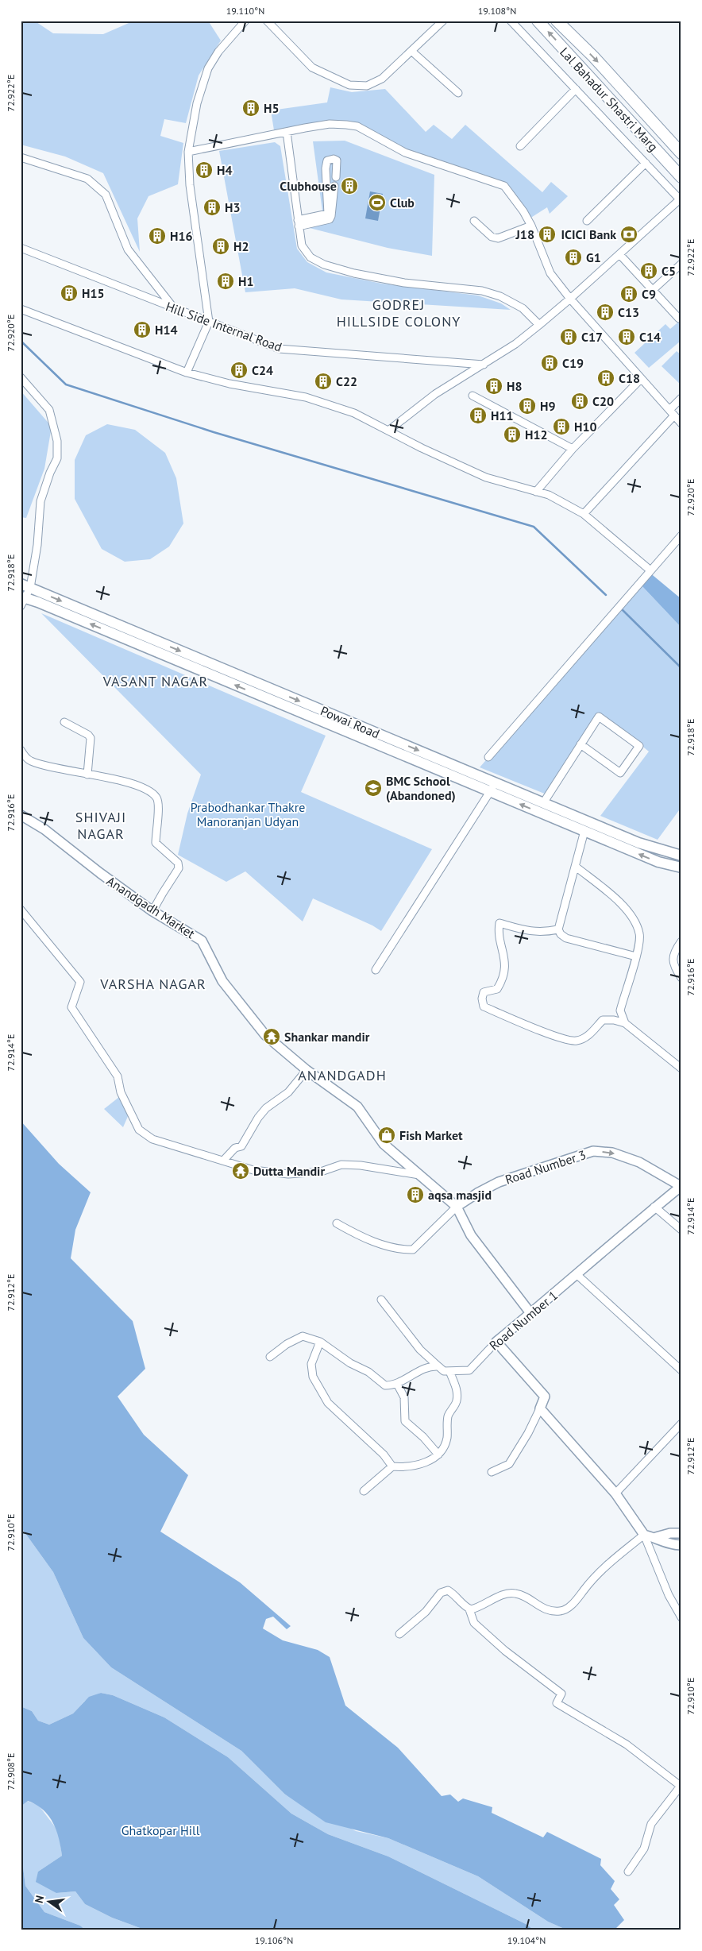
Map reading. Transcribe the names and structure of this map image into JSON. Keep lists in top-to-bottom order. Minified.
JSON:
{"streets":{"main road":["Lal Bahadur Shastri Marg","Powai Road"],"street":["Hill Side Internal Road","Anandgadh Market","Road Number 3","Road Number 1"]},"crossings":[["Anandgadh Market","Road Number 3"],["Anandgadh Market","Road Number 1"],["Road Number 3","Road Number 1"]],"one_way":["Road Number 3"],"districts":["GODREJ HILLSIDE COLONY","VASANT NAGAR","SHIVAJI NAGAR","VARSHA NAGAR","ANANDGADH"],"parks":["Prabodhankar Thakre Manoranjan Udyan","Ghatkopar Hill"],"places":{"building":["H5","H4","Clubhouse","H3","J18","H16","H2","G1","C5","H1","H15","C9","C13","H14","C17","C14","C19","C24","C18","C22","H8","C20","H9","H11","H10","H12","aqsa masjid"],"sports":["Club"],"bank":["ICICI Bank"],"school or university":["BMC School (Abandoned)"],"temple":["Shankar mandir","Dutta Mandir"],"shop":["Fish Market"]},"north":"left","coordinates":["19.110°N","19.108°N","72.922°E","72.920°E","72.918°E","72.916°E","72.914°E","72.912°E","72.910°E","72.908°E","19.106°N","19.104°N"]}
